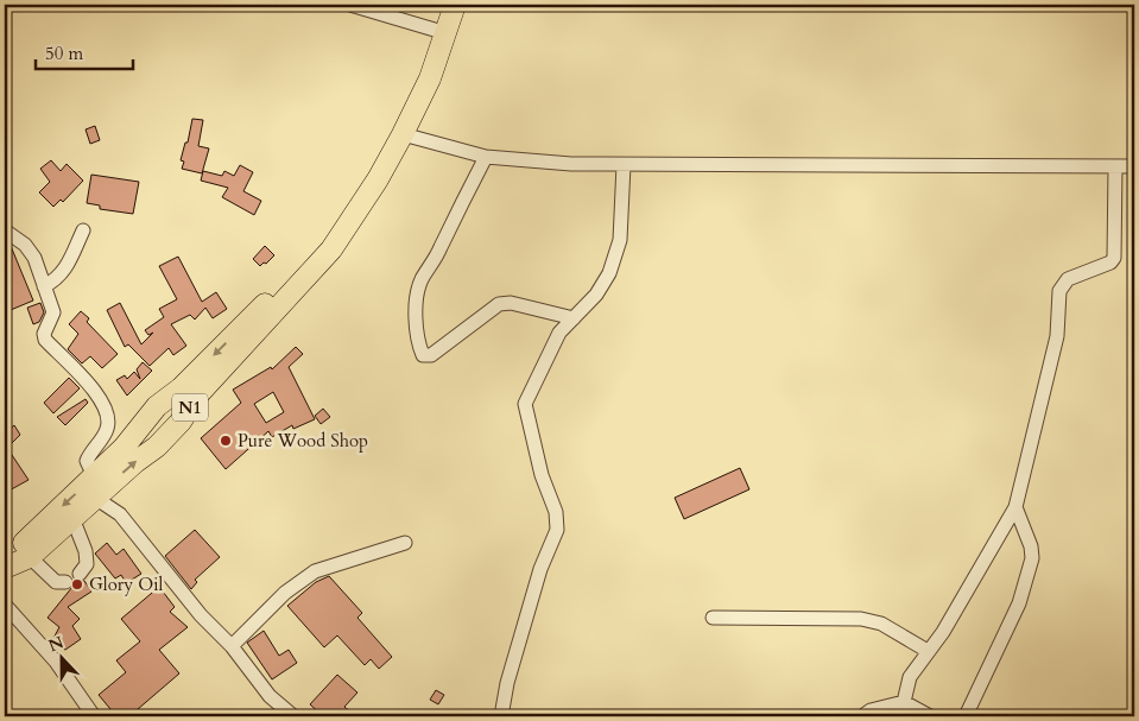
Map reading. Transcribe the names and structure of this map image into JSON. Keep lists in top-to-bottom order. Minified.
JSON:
{"streets":{"highway":["N1"]},"places":["Pure Wood Shop","Glory Oil"],"scale_bar":"50 m","north":"top"}
